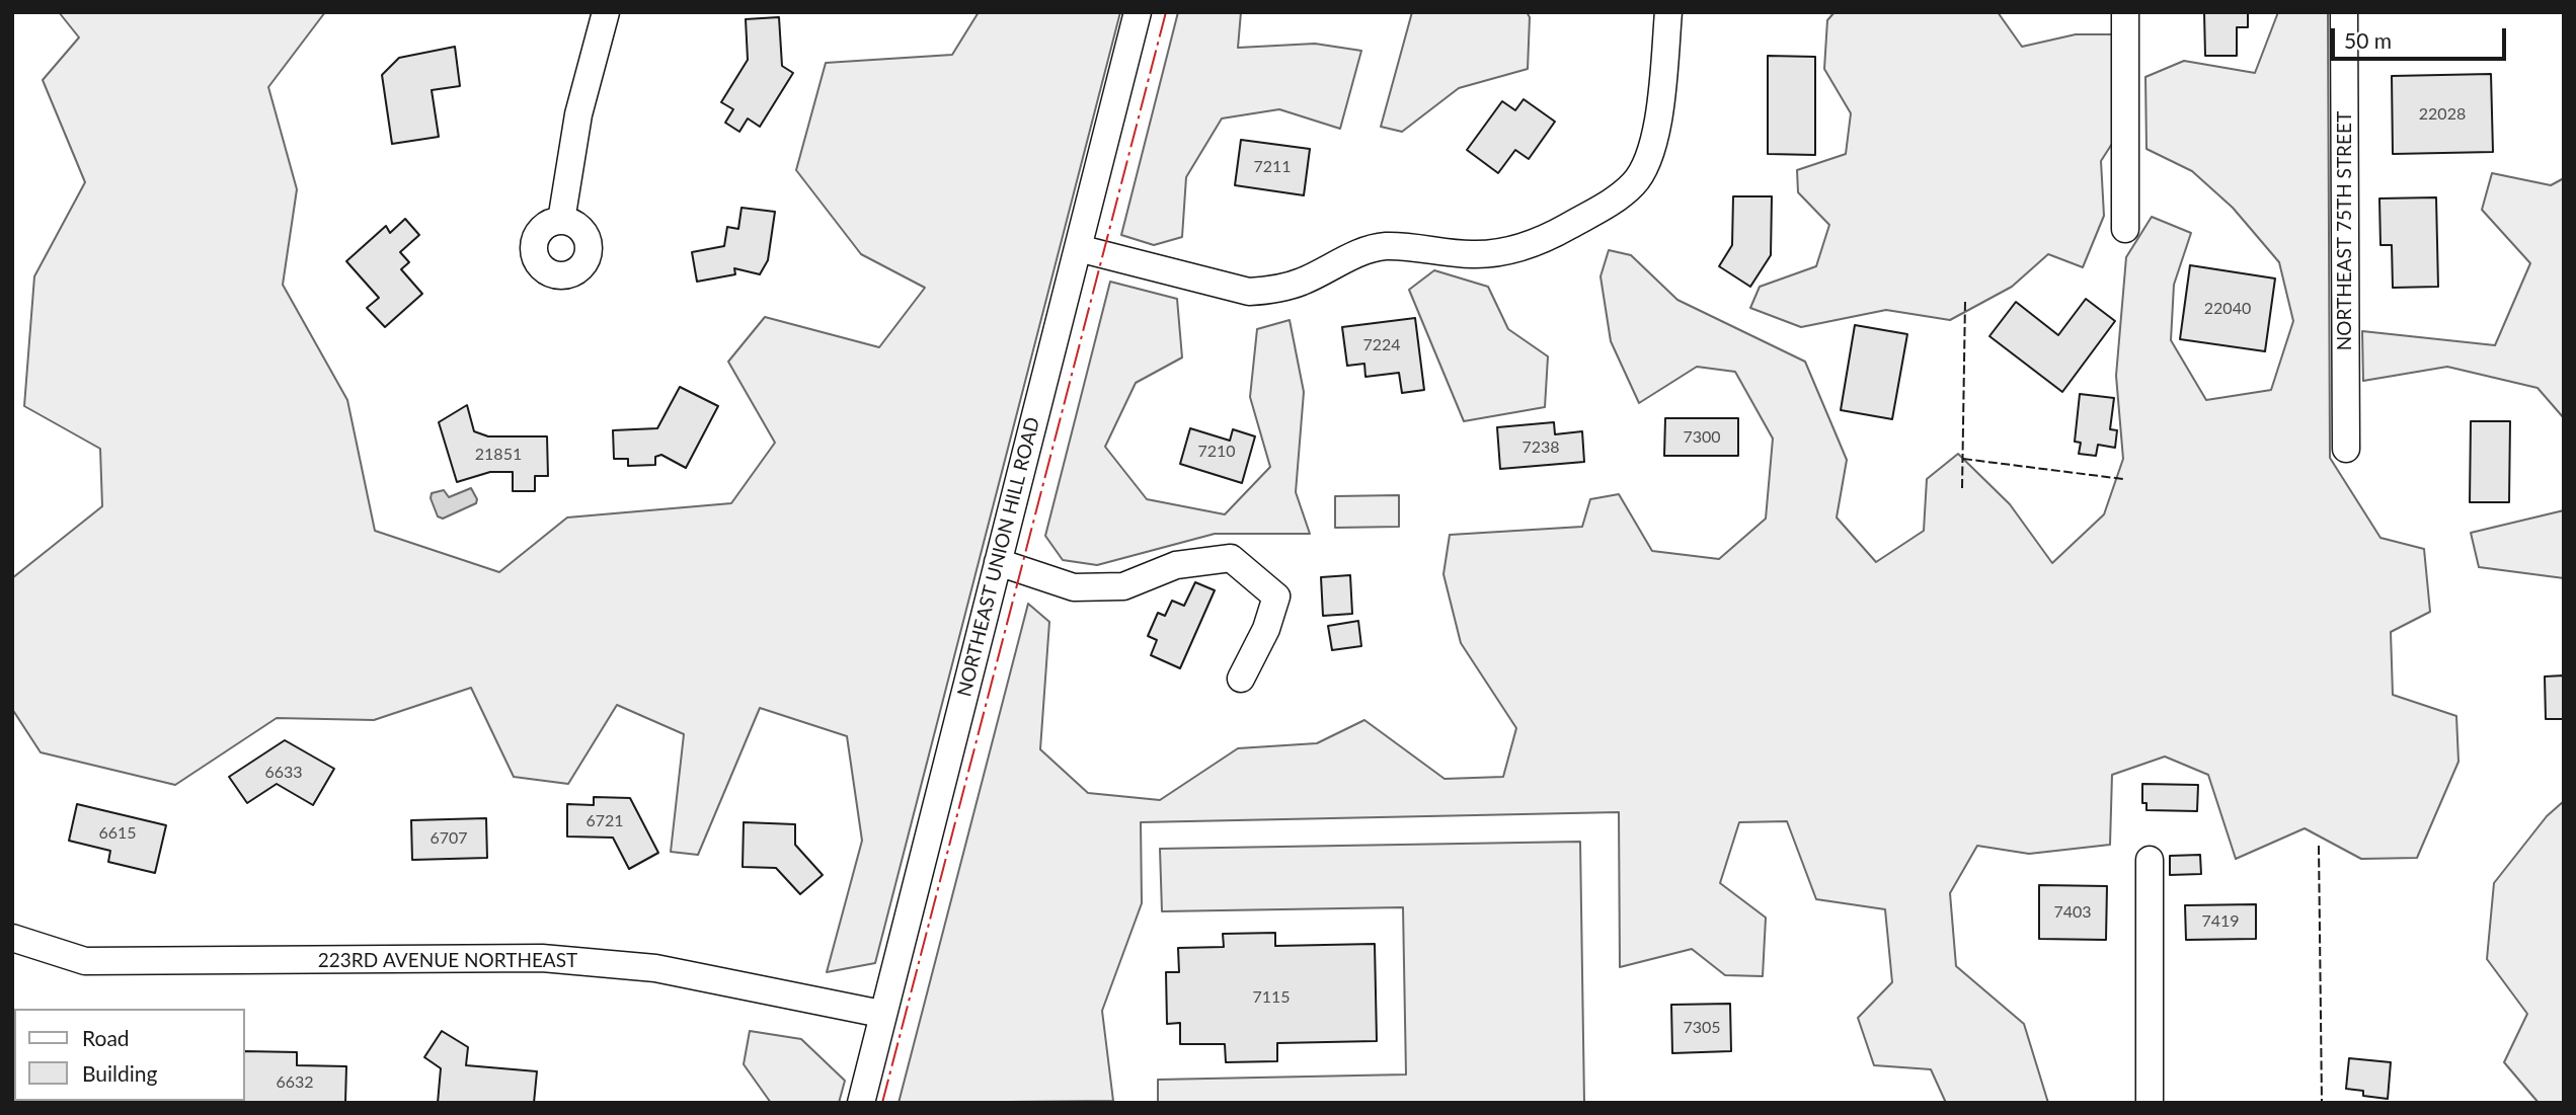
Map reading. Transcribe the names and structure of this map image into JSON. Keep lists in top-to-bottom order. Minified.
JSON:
{"streets":{"street":["NORTHEAST 75TH STREET","NORTHEAST UNION HILL ROAD","223RD AVENUE NORTHEAST"]},"crossings":[["NORTHEAST UNION HILL ROAD","223RD AVENUE NORTHEAST"]],"house_numbers":["22028","7211","22040","7224","7300","7238","7210","21851","6633","6721","6615","6707","7403","7419","7115","7305","6632"],"legend":["Road","Building"],"scale_bar":"50 m"}
